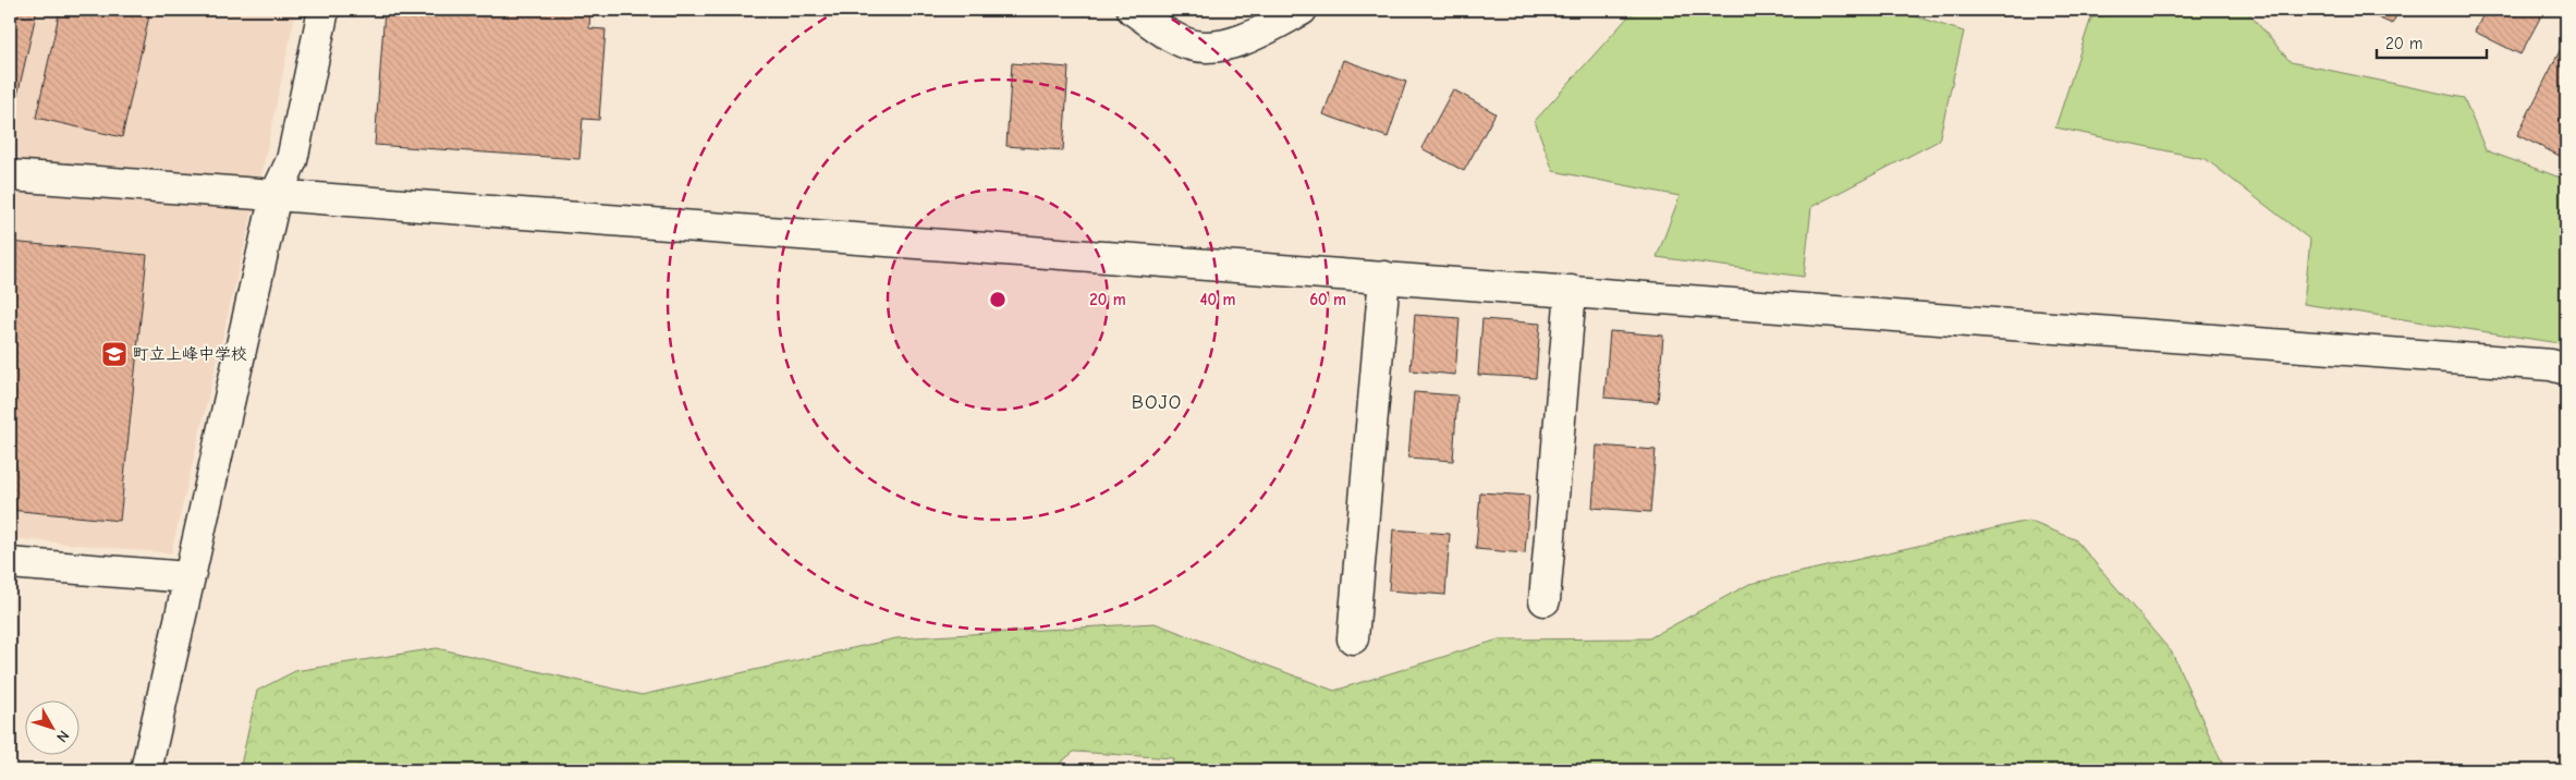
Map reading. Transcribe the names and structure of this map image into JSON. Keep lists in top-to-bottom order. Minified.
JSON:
{"districts":["BOJO"],"places":{"school or university":["町立上峰中学校"]},"scale_bar":"20 m","north":"bottom right","rings":["20 m","40 m","60 m"]}
